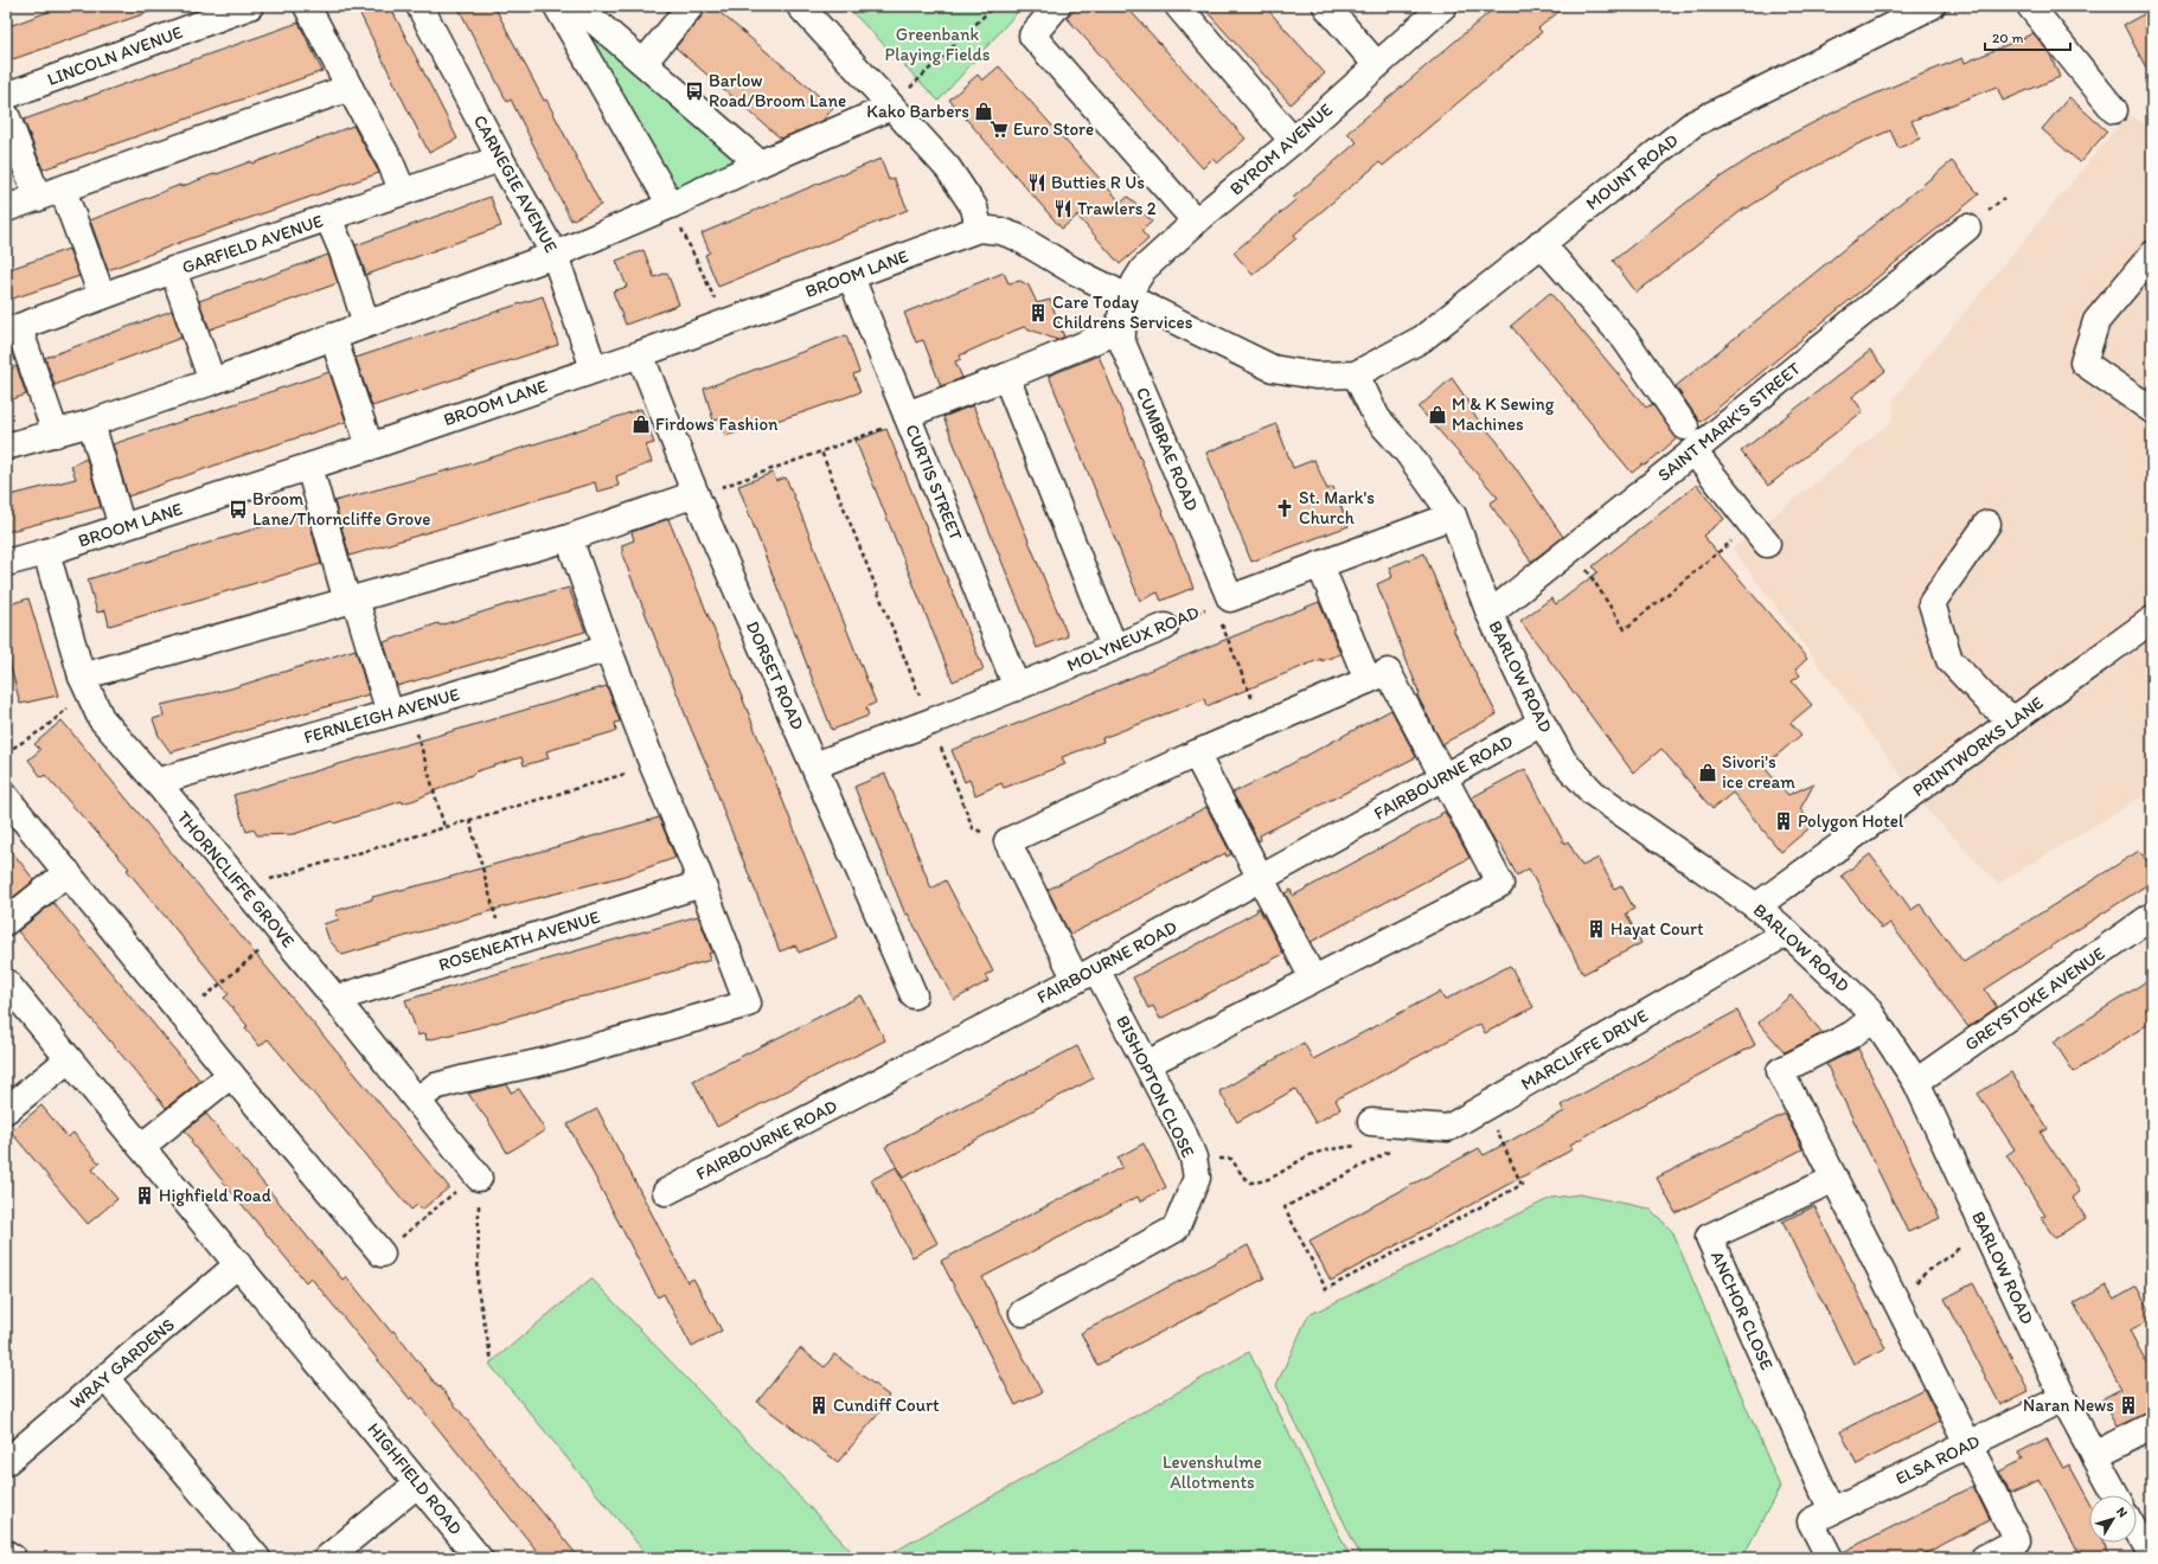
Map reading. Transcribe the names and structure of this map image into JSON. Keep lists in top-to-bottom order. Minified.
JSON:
{"streets":{"street":["LINCOLN AVENUE","BYROM AVENUE","MOUNT ROAD","CARNEGIE AVENUE","GARFIELD AVENUE","BROOM LANE","SAINT MARK'S STREET","CUMBRAE ROAD","CURTIS STREET","MOLYNEUX ROAD","DORSET ROAD","BARLOW ROAD","FERNLEIGH AVENUE","PRINTWORKS LANE","FAIRBOURNE ROAD","THORNCLIFFE GROVE","ROSENEATH AVENUE","GREYSTOKE AVENUE","MARCLIFFE DRIVE","BISHOPTON CLOSE","ANCHOR CLOSE","WRAY GARDENS","ELSA ROAD","HIGHFIELD ROAD"]},"crossings":[["BYROM AVENUE","CUMBRAE ROAD"],["MOUNT ROAD","BARLOW ROAD"],["CARNEGIE AVENUE","GARFIELD AVENUE"],["CARNEGIE AVENUE","BROOM LANE"],["BROOM LANE","CURTIS STREET"],["BROOM LANE","DORSET ROAD"],["BROOM LANE","THORNCLIFFE GROVE"],["SAINT MARK'S STREET","BARLOW ROAD"],["CUMBRAE ROAD","MOLYNEUX ROAD"],["CURTIS STREET","MOLYNEUX ROAD"],["MOLYNEUX ROAD","DORSET ROAD"],["BARLOW ROAD","PRINTWORKS LANE"],["BARLOW ROAD","FAIRBOURNE ROAD"],["BARLOW ROAD","GREYSTOKE AVENUE"],["BARLOW ROAD","MARCLIFFE DRIVE"],["BARLOW ROAD","ELSA ROAD"],["FERNLEIGH AVENUE","THORNCLIFFE GROVE"],["FAIRBOURNE ROAD","BISHOPTON CLOSE"],["THORNCLIFFE GROVE","ROSENEATH AVENUE"],["ANCHOR CLOSE","ELSA ROAD"],["WRAY GARDENS","HIGHFIELD ROAD"]],"parks":["Greenbank Playing Fields","Levenshulme Allotments"],"places":{"bus stop":["Barlow Road/Broom Lane","Broom Lane/Thorncliffe Grove"],"shop":["Kako Barbers","M & K Sewing Machines","Firdows Fashion","Sivori's ice cream"],"supermarket":["Euro Store"],"restaurant":["Butties R Us","Trawlers 2"],"building":["Care Today Childrens Services","Polygon Hotel","Hayat Court","Highfield Road","Cundiff Court","Naran News"],"church":["St. Mark's Church"]},"scale_bar":"20 m","north":"top right"}
